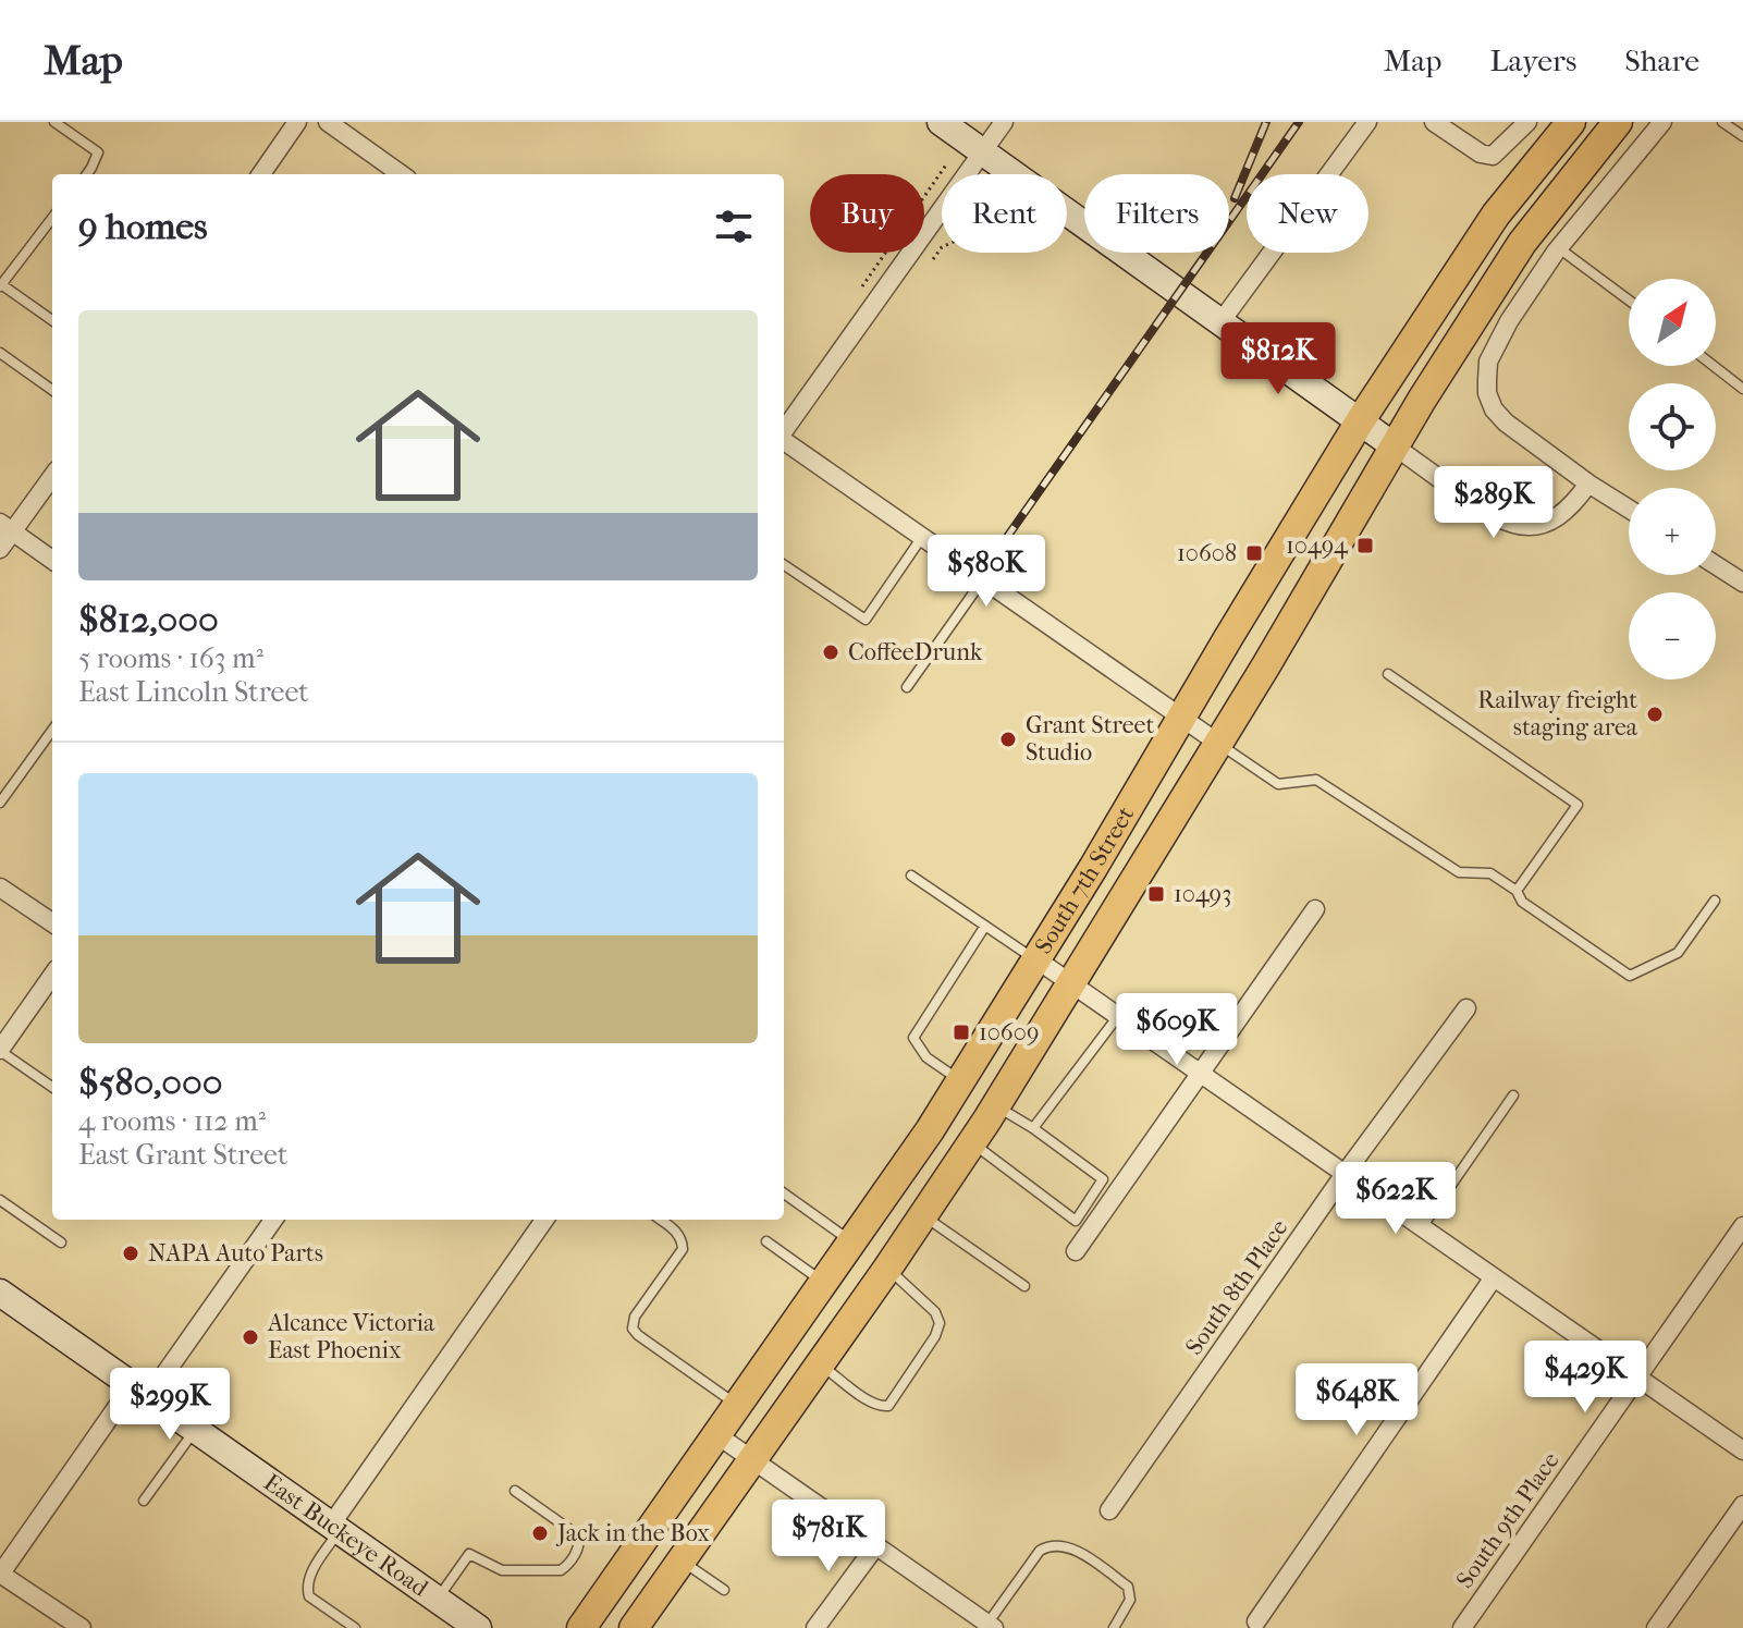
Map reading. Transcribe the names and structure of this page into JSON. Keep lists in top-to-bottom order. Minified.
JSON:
{"streets":{"main road":["South 7th Street","East Buckeye Road"],"street":["South 8th Place","South 9th Place"]},"places":{"transit":["10494","10608","10493","10609"],"other":["CoffeeDrunk","Railway freight staging area","Grant Street Studio","NAPA Auto Parts","Alcance Victoria East Phoenix","Jack in the Box"]},"north":"top right","page":{"header":"Map","nav":["Map","Layers","Share"],"chip":["Buy","Rent","Filters","New"],"heading":"9 homes","map_buttons":["+","−"],"list":[{"name":"$812,000","note":"5 rooms · 163 m² · East Lincoln Street"},{"name":"$580,000","note":"4 rooms · 112 m² · East Grant Street"}],"price":["$812K","$289K","$580K","$609K","$622K","$429K","$648K","$299K","$781K"]}}
